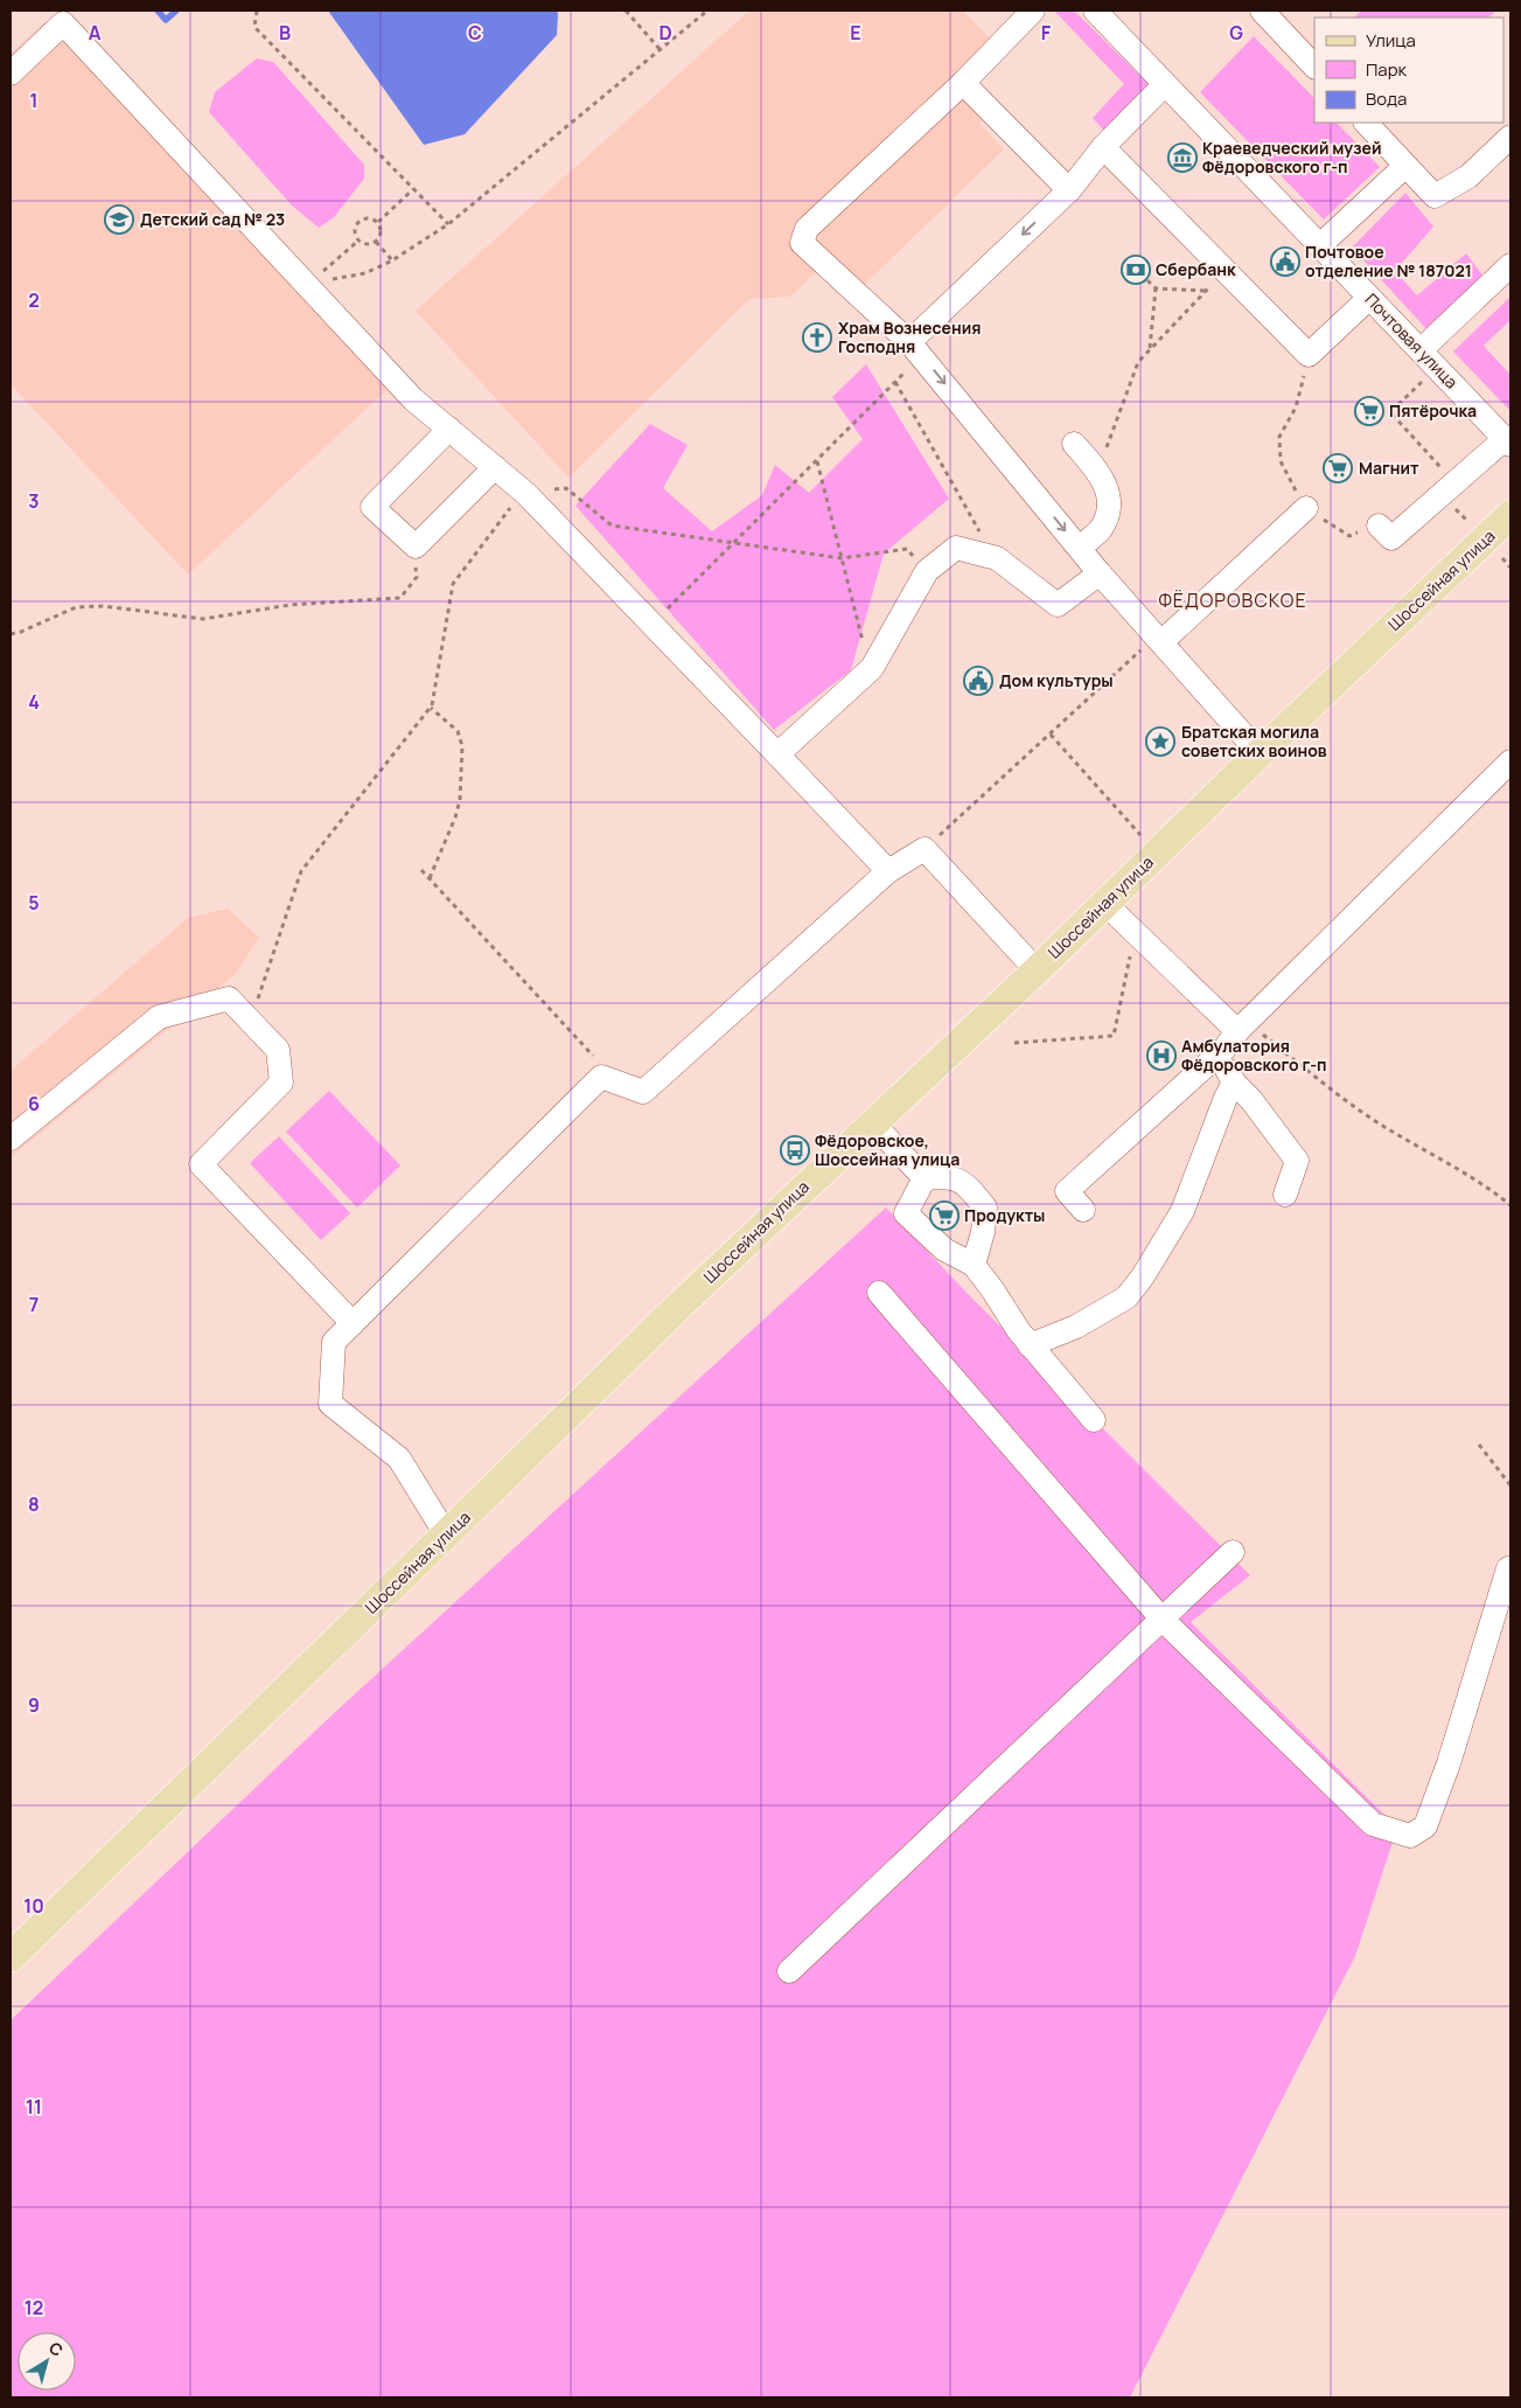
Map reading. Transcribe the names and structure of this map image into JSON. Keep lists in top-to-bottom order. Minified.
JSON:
{"streets":{"main road":["Шоссейная улица"],"street":["Почтовая улица"]},"districts":["ФЁДОРОВСКОЕ"],"places":{"museum":["Краеведческий музей Фёдоровского г-п"],"school or university":["Детский сад № 23"],"public building":["Почтовое отделение № 187021","Дом культуры"],"bank":["Сбербанк"],"church":["Храм Вознесения Господня"],"supermarket":["Пятёрочка","Магнит","Продукты"],"place":["Братская могила советских воинов"],"hospital":["Амбулатория Фёдоровского г-п"],"bus stop":["Фёдоровское, Шоссейная улица"]},"legend":["Улица","Парк","Вода"],"north":"top right","grid":{"columns":["A","B","C","D","E","F","G"],"rows":["1","2","3","4","5","6","7","8","9","10","11","12"]}}
